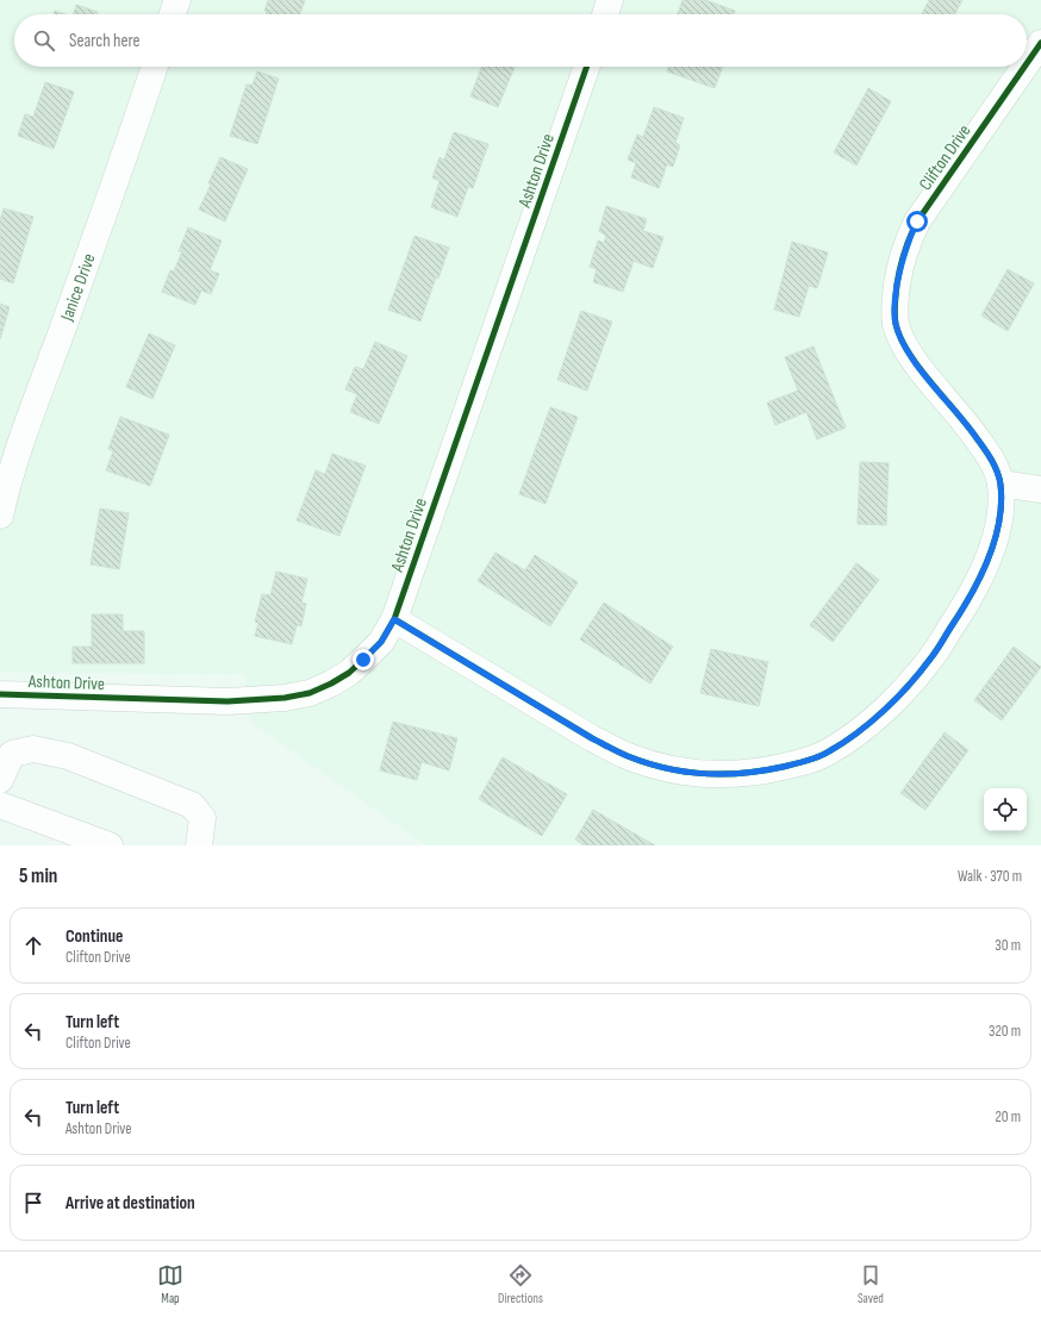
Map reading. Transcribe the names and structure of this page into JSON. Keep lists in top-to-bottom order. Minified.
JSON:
{"streets":{"street":["Clifton Drive","Ashton Drive","Janice Drive"]},"crossings":[["Clifton Drive","Ashton Drive"]],"page":{"search":"Search here","heading":["5 min","Walk · 370 m"],"list":[["Continue","Clifton Drive","30 m"],["Turn left","Clifton Drive","320 m"],["Turn left","Ashton Drive","20 m"],"Arrive at destination"],"nav":["Map","Directions","Saved"]}}
